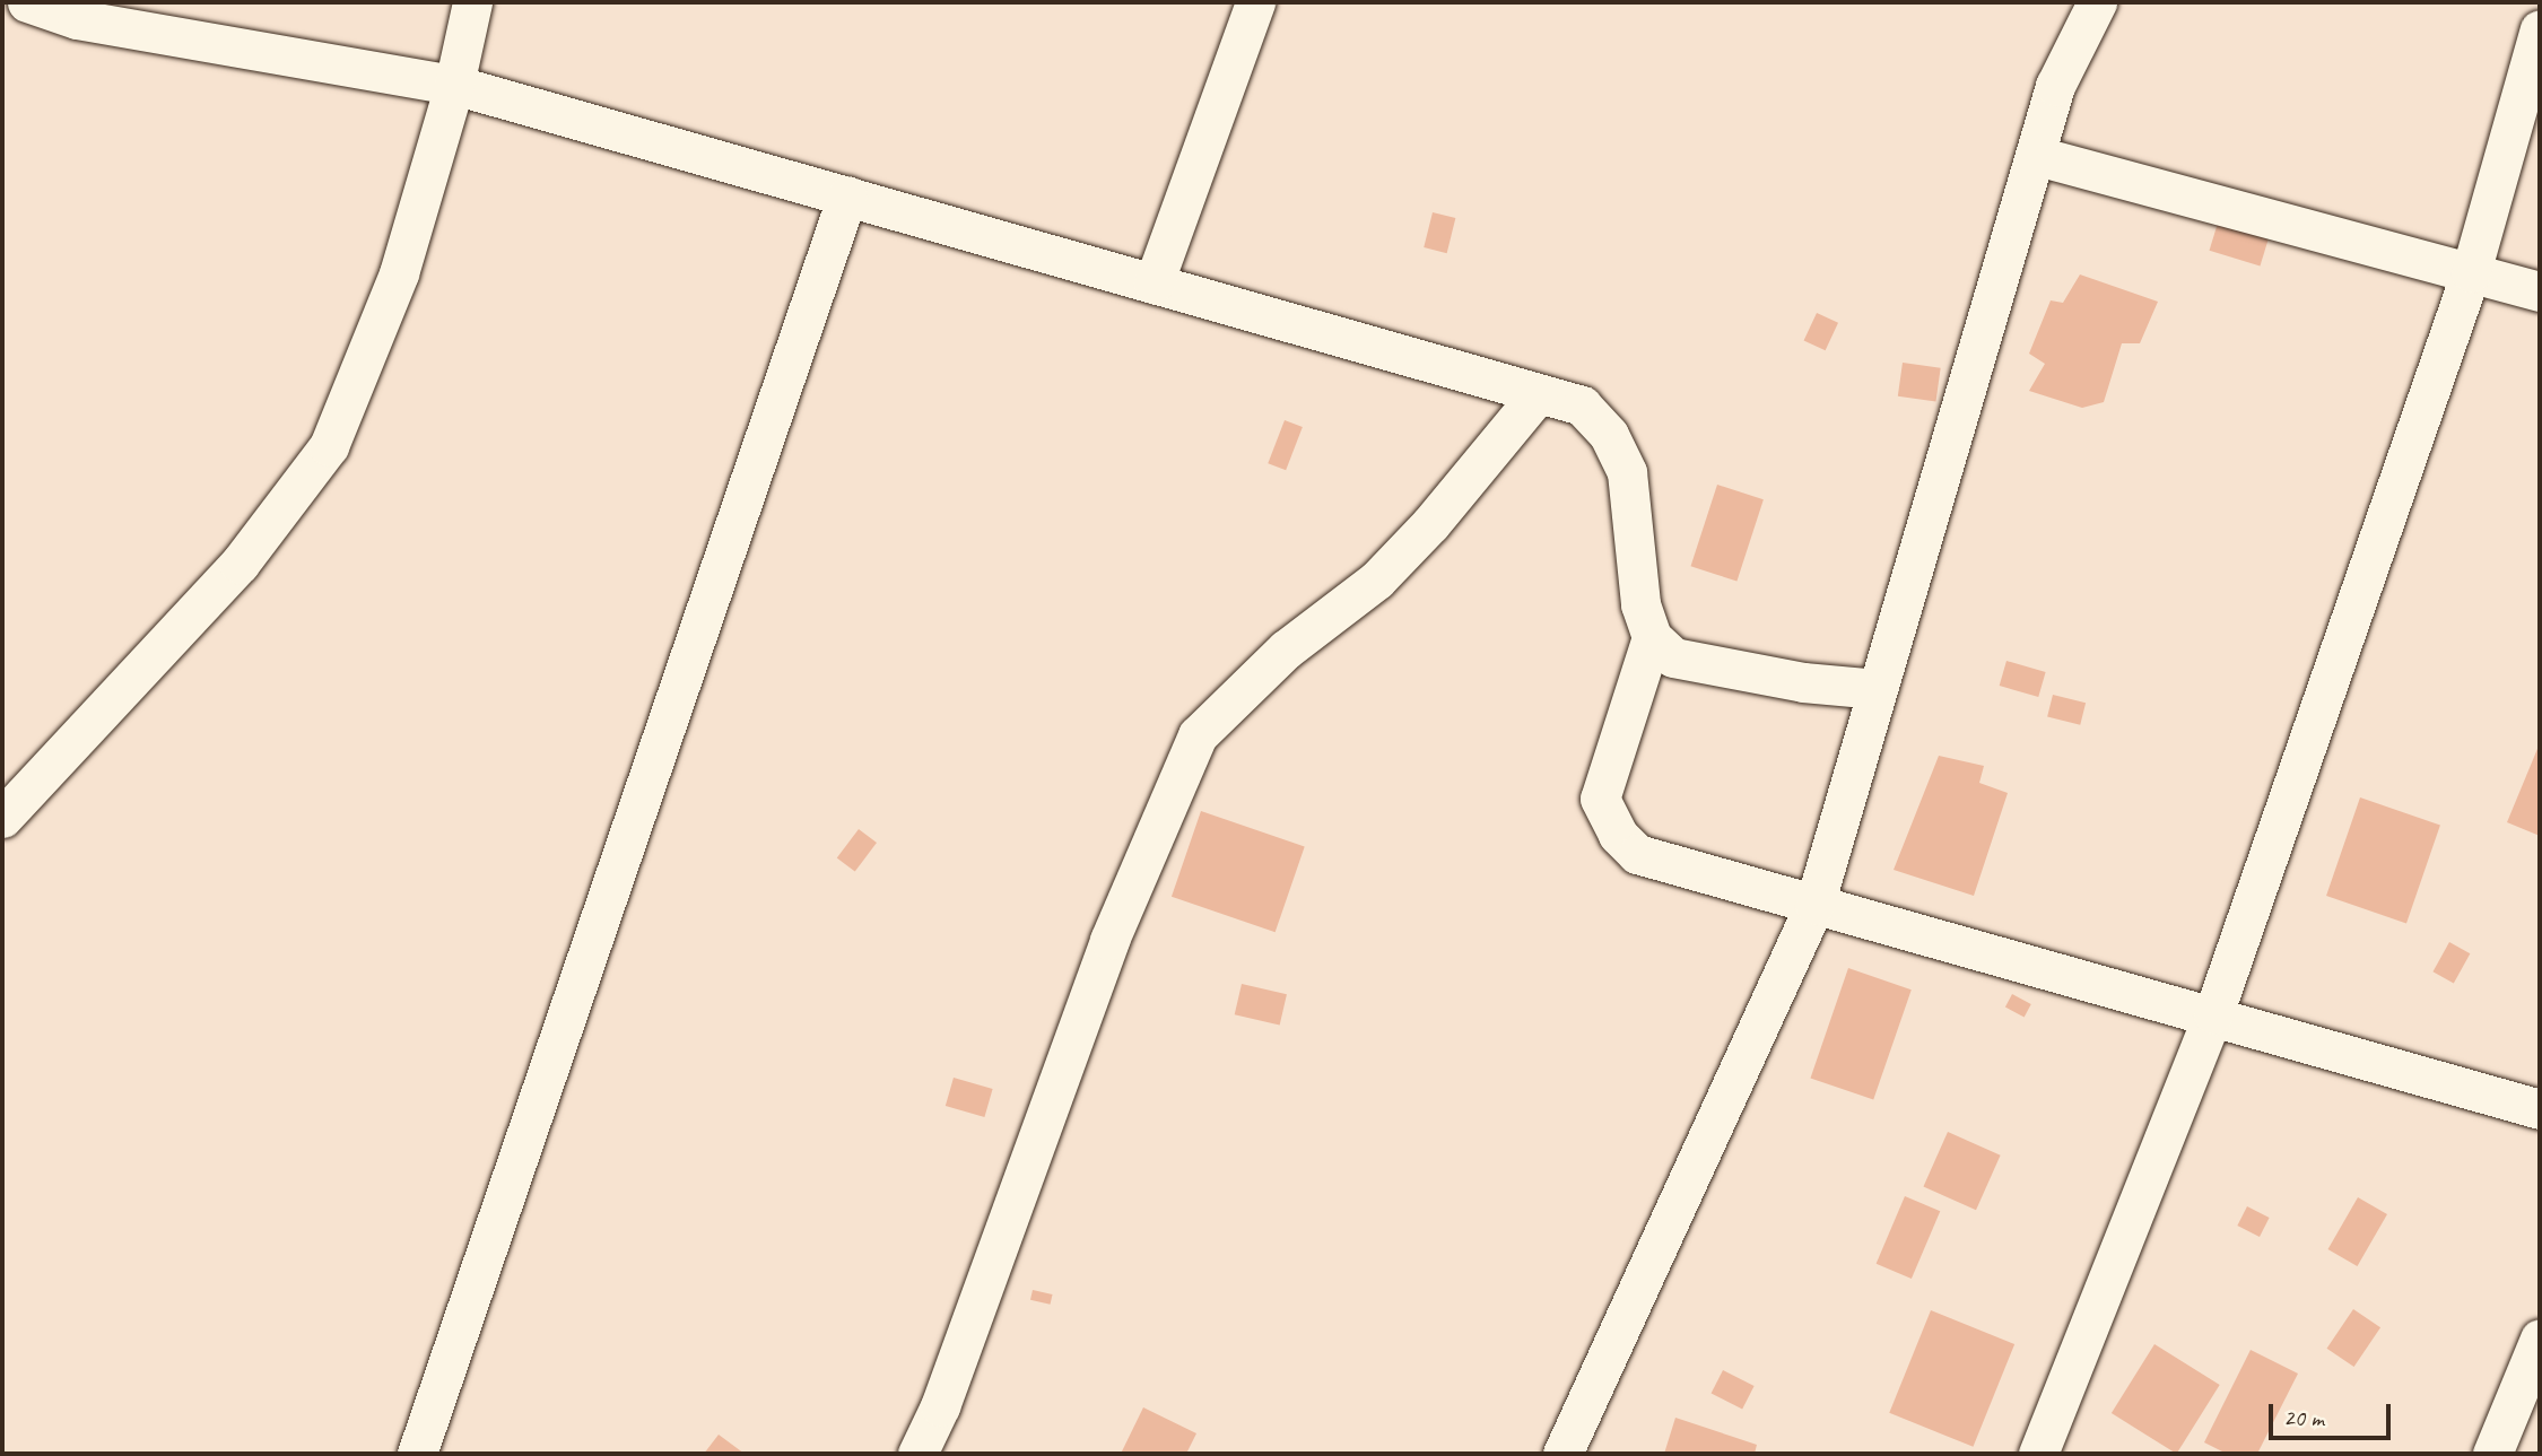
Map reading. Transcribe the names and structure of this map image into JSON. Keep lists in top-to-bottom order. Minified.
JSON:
{"scale_bar":"20 m"}
